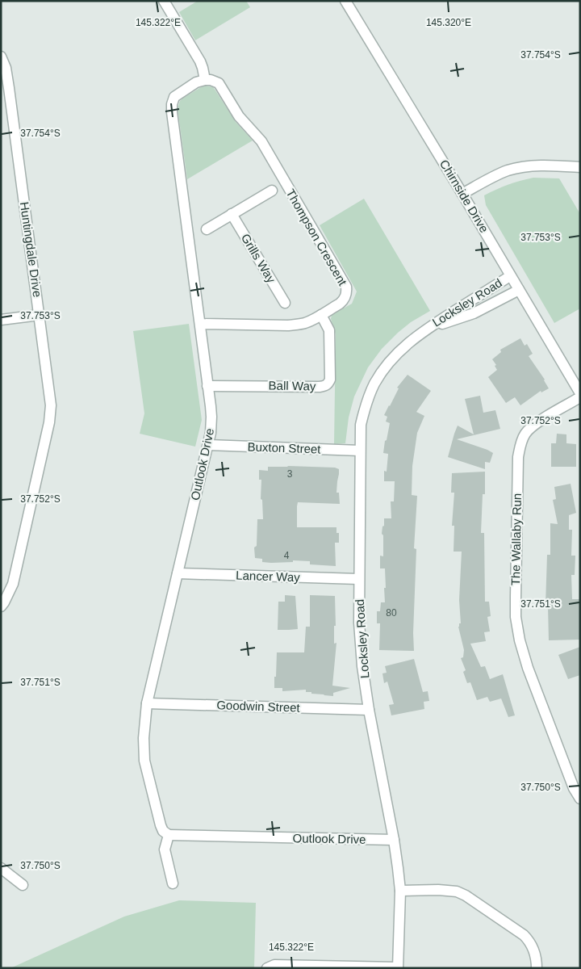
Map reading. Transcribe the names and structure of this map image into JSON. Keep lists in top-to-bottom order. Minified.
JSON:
{"streets":{"street":["Chirnside Drive","Thompson Crescent","Huntingdale Drive","Grills Way","Locksley Road","Ball Way","Buxton Street","Outlook Drive","The Wallaby Run","Lancer Way","Goodwin Street"]},"crossings":[["Chirnside Drive","Locksley Road"],["Thompson Crescent","Ball Way"],["Thompson Crescent","Outlook Drive"],["Locksley Road","Buxton Street"],["Locksley Road","Outlook Drive"],["Locksley Road","Lancer Way"],["Locksley Road","Goodwin Street"],["Ball Way","Outlook Drive"],["Buxton Street","Outlook Drive"],["Outlook Drive","Lancer Way"],["Outlook Drive","Goodwin Street"]],"house_numbers":["3","4","80"],"coordinates":["145.322°E","145.320°E","37.754°S","37.753°S","37.752°S","37.751°S","37.750°S"]}
